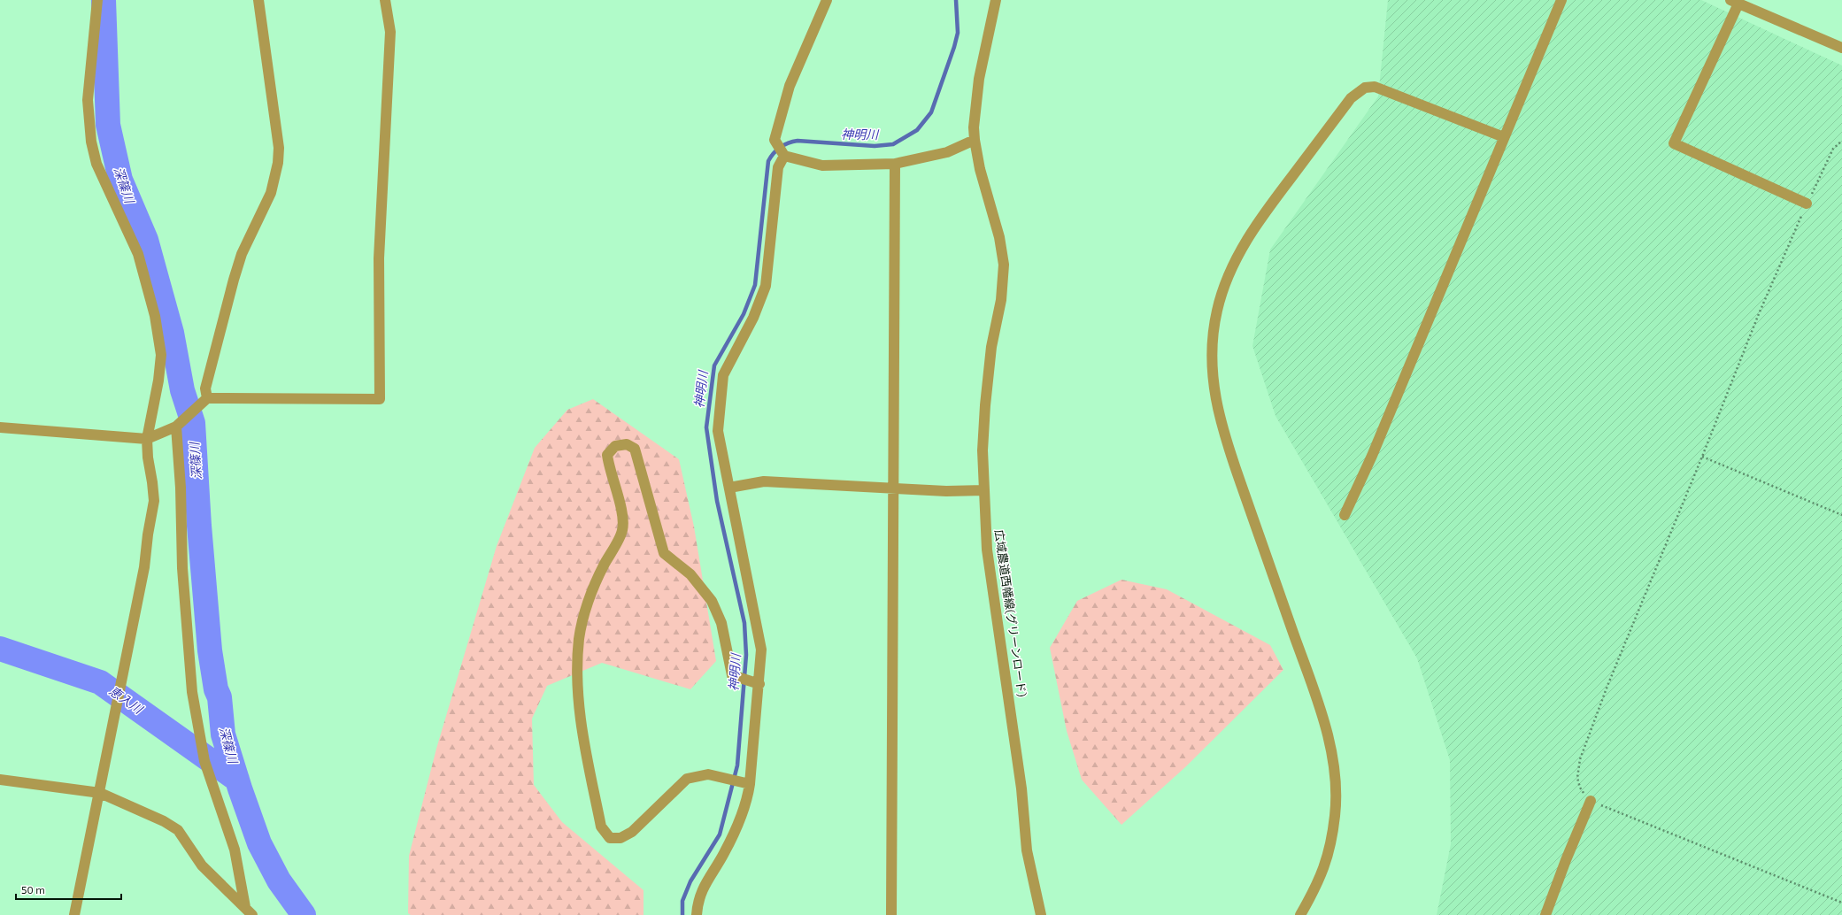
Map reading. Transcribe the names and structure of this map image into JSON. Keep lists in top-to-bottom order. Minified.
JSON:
{"streets":{"street":["広域農道西幡線(グリーンロード)"]},"water":["神明川","深篠川","恵入川"],"scale_bar":"50 m"}
